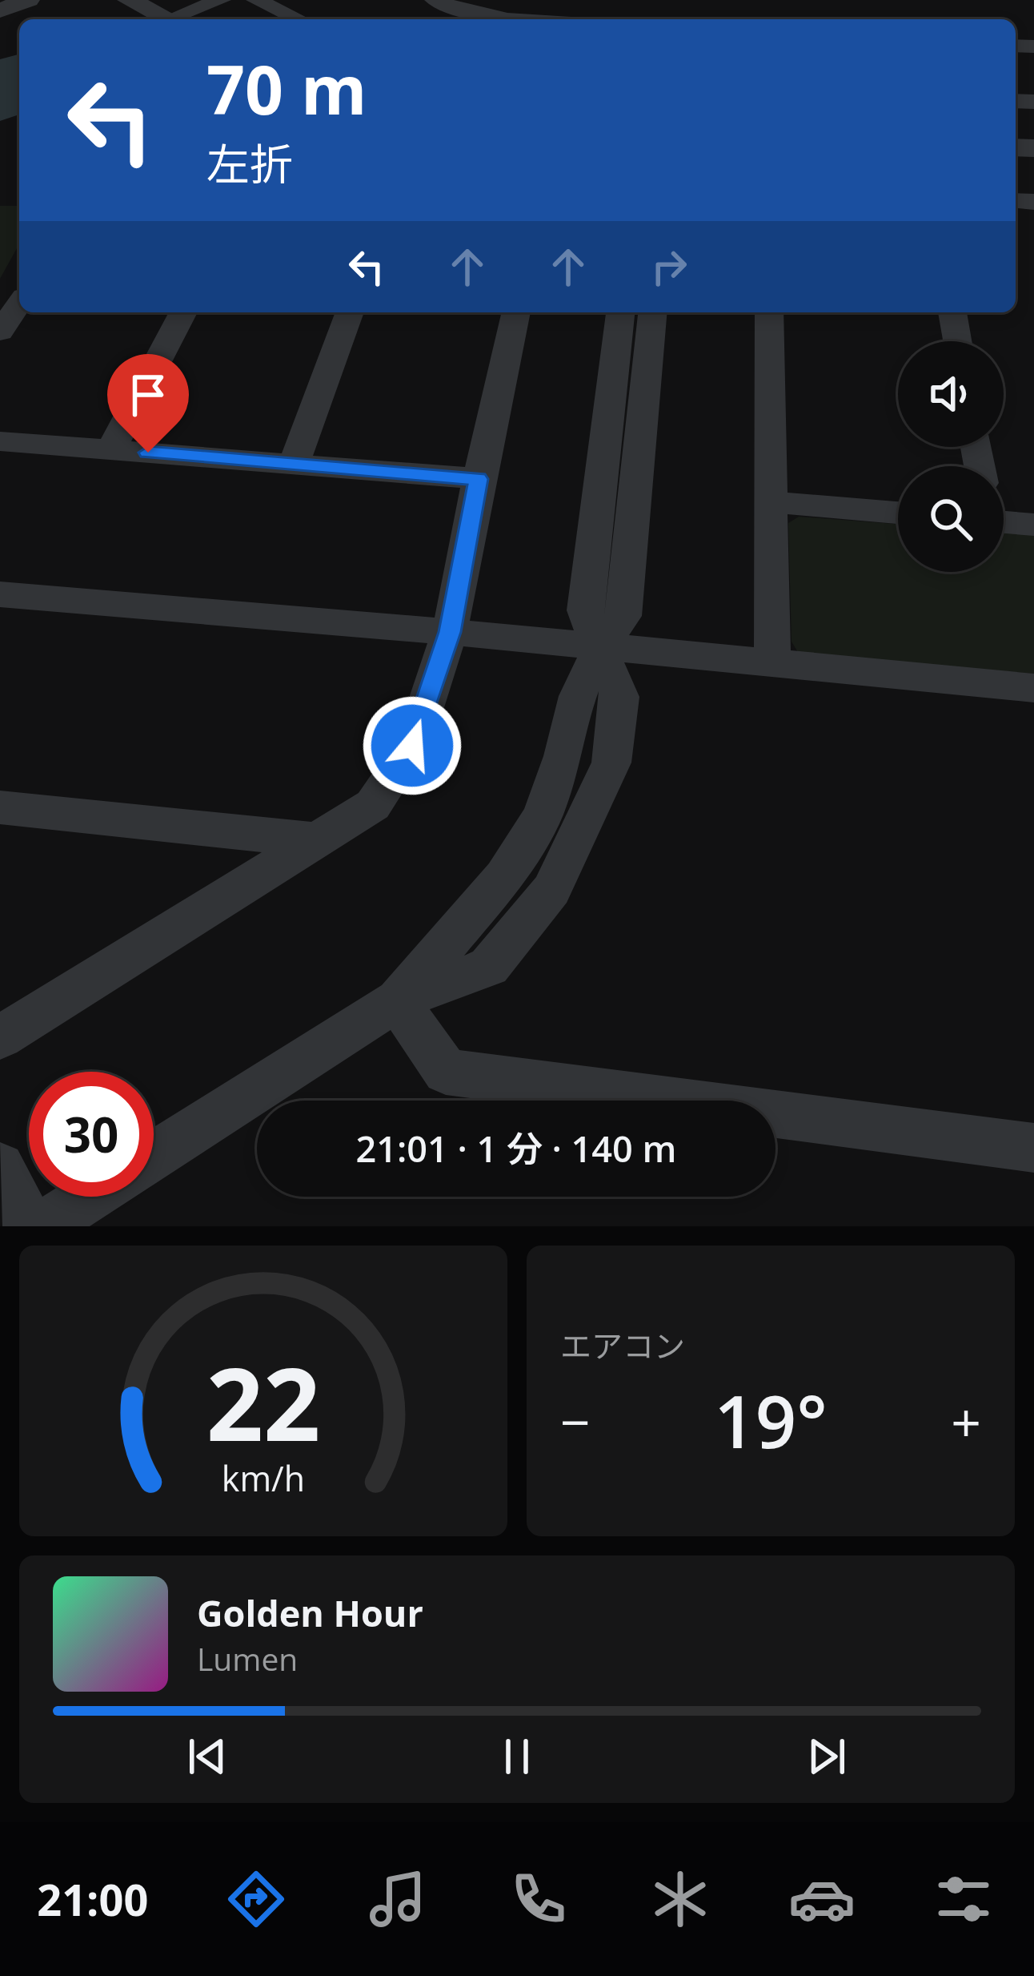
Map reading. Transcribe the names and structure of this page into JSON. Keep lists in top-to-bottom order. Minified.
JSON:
{"page":{"turn":["70 m","左折"],"limit":"30","trip":"21:01 · 1 分 · 140 m","tile":"エアコン","heat":["−","19°","+"],"song":["Golden Hour","Lumen"],"tabs":"21:00","gauge":["22","km/h"]}}
